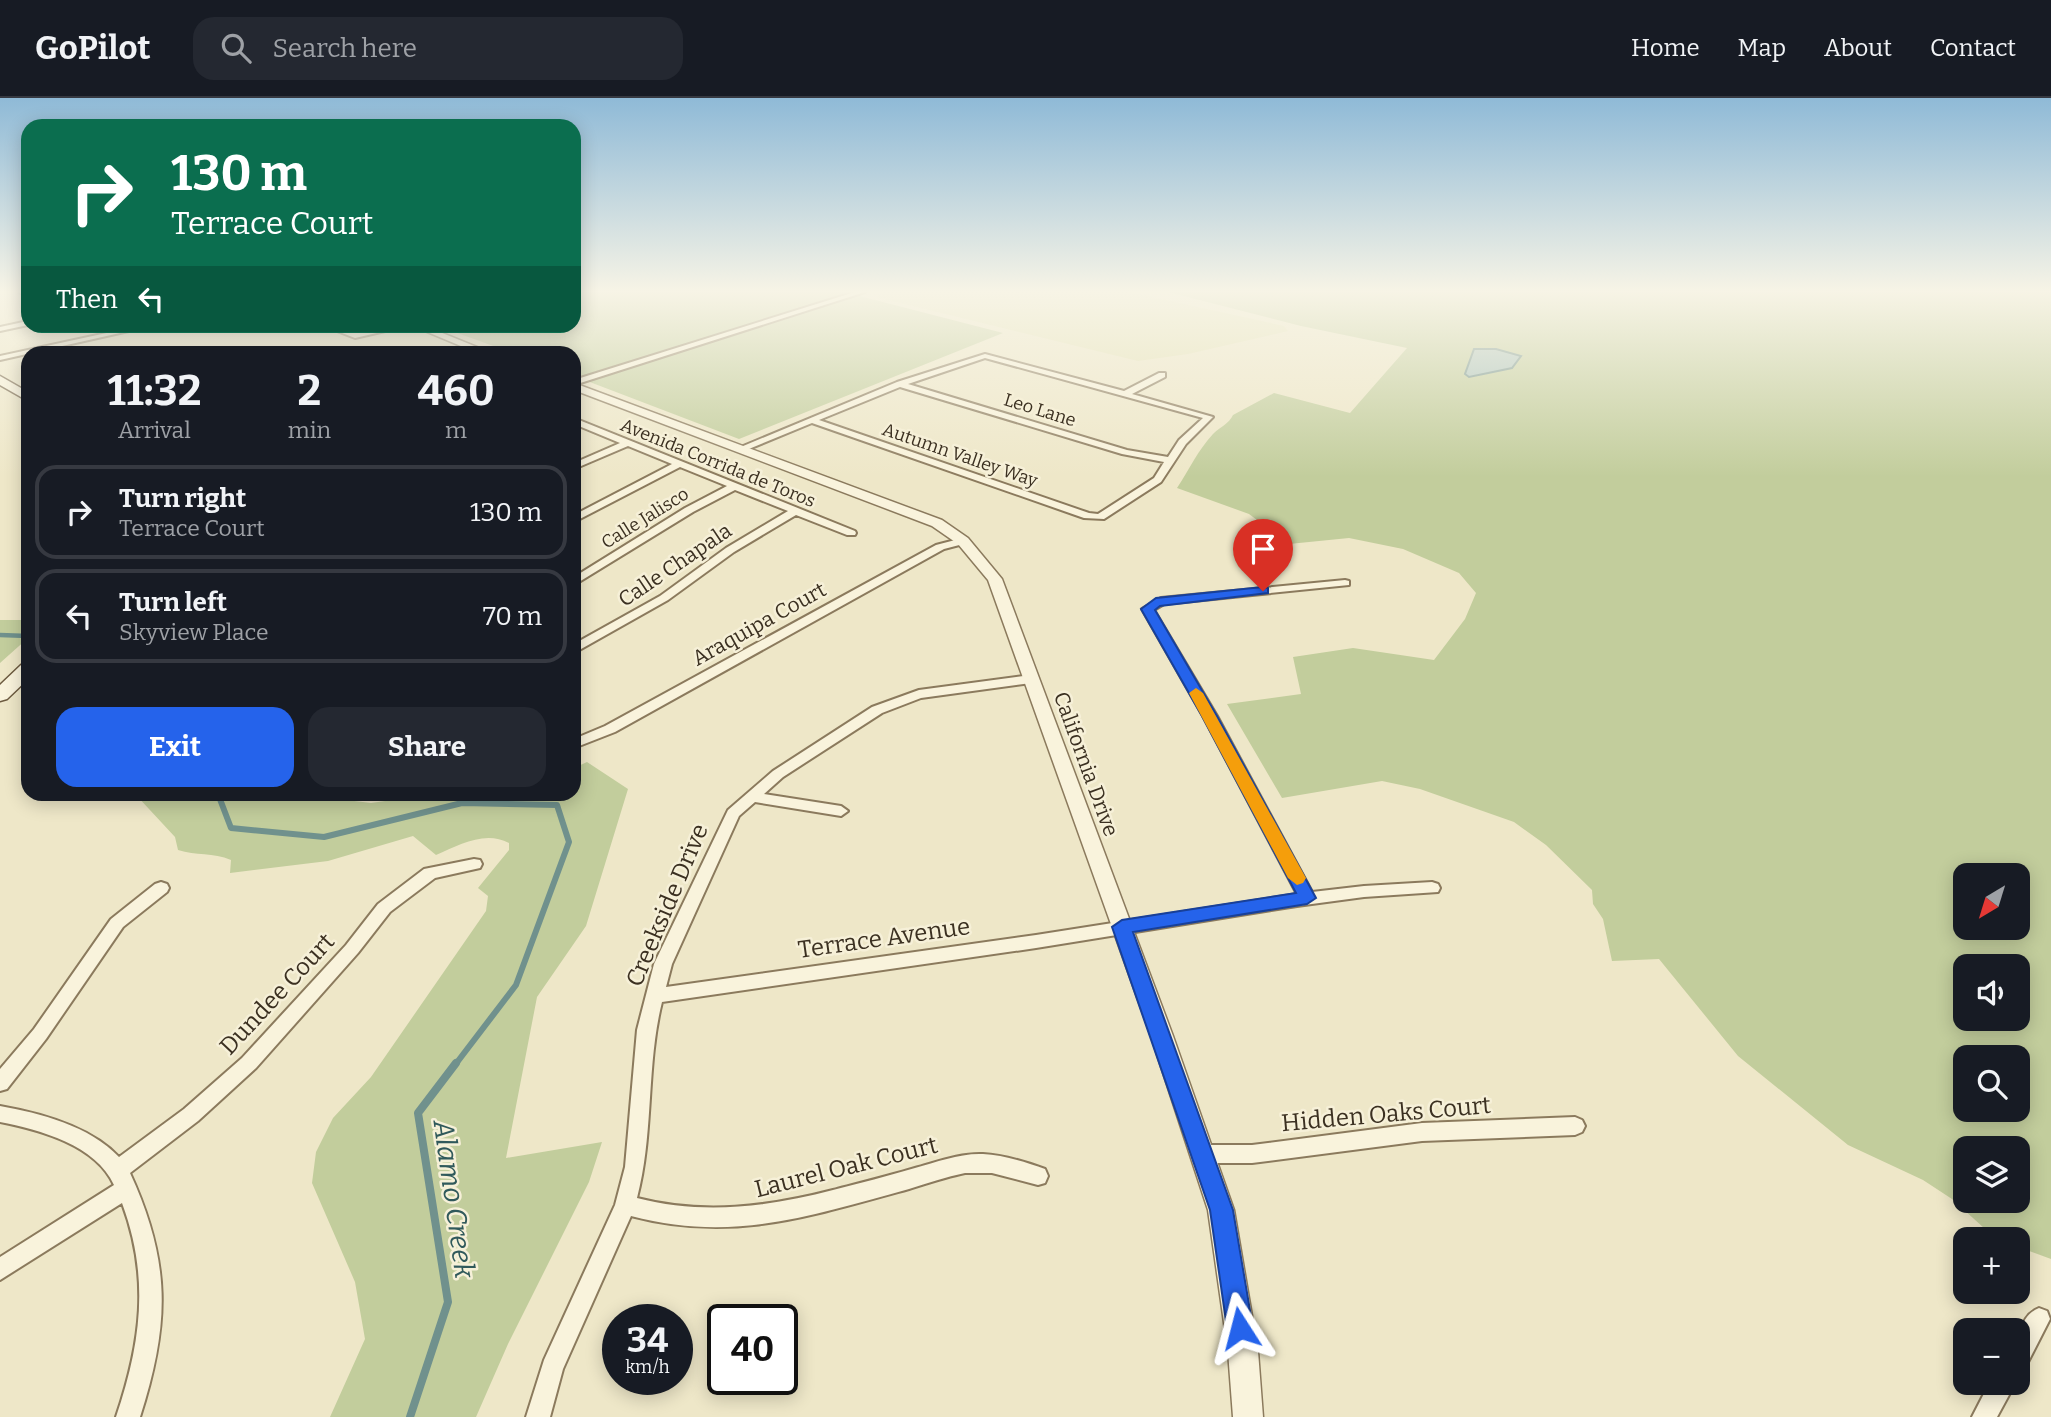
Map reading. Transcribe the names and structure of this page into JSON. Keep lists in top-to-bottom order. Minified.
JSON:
{"streets":{"street":["Leo Lane","Autumn Valley Way","Avenida Corrida de Toros","Calle Jalisco","Calle Chapala","Araquipa Court","California Drive","Creekside Drive","Terrace Avenue","Dundee Court","Hidden Oaks Court","Laurel Oak Court"]},"crossings":[["Leo Lane","Autumn Valley Way"],["Avenida Corrida de Toros","Calle Jalisco"],["Avenida Corrida de Toros","Calle Chapala"],["Araquipa Court","California Drive"],["California Drive","Creekside Drive"],["California Drive","Terrace Avenue"],["California Drive","Hidden Oaks Court"],["Creekside Drive","Terrace Avenue"],["Creekside Drive","Laurel Oak Court"]],"water":["Alamo Creek"],"north":"bottom left","page":{"header":"GoPilot","search":"Search here","nav":["Home","Map","About","Contact"],"turn":["130 m","Terrace Court"],"then":"Then","eta":["11:32","Arrival","2","min","460","m"],"list":[{"name":"Turn right","note":"Terrace Court","value":"130 m"},{"name":"Turn left","note":"Skyview Place","value":"70 m"}],"buttons":["Exit","Share"],"map_buttons":["+","−"],"speed":"34 km/h","limit":"40"}}
